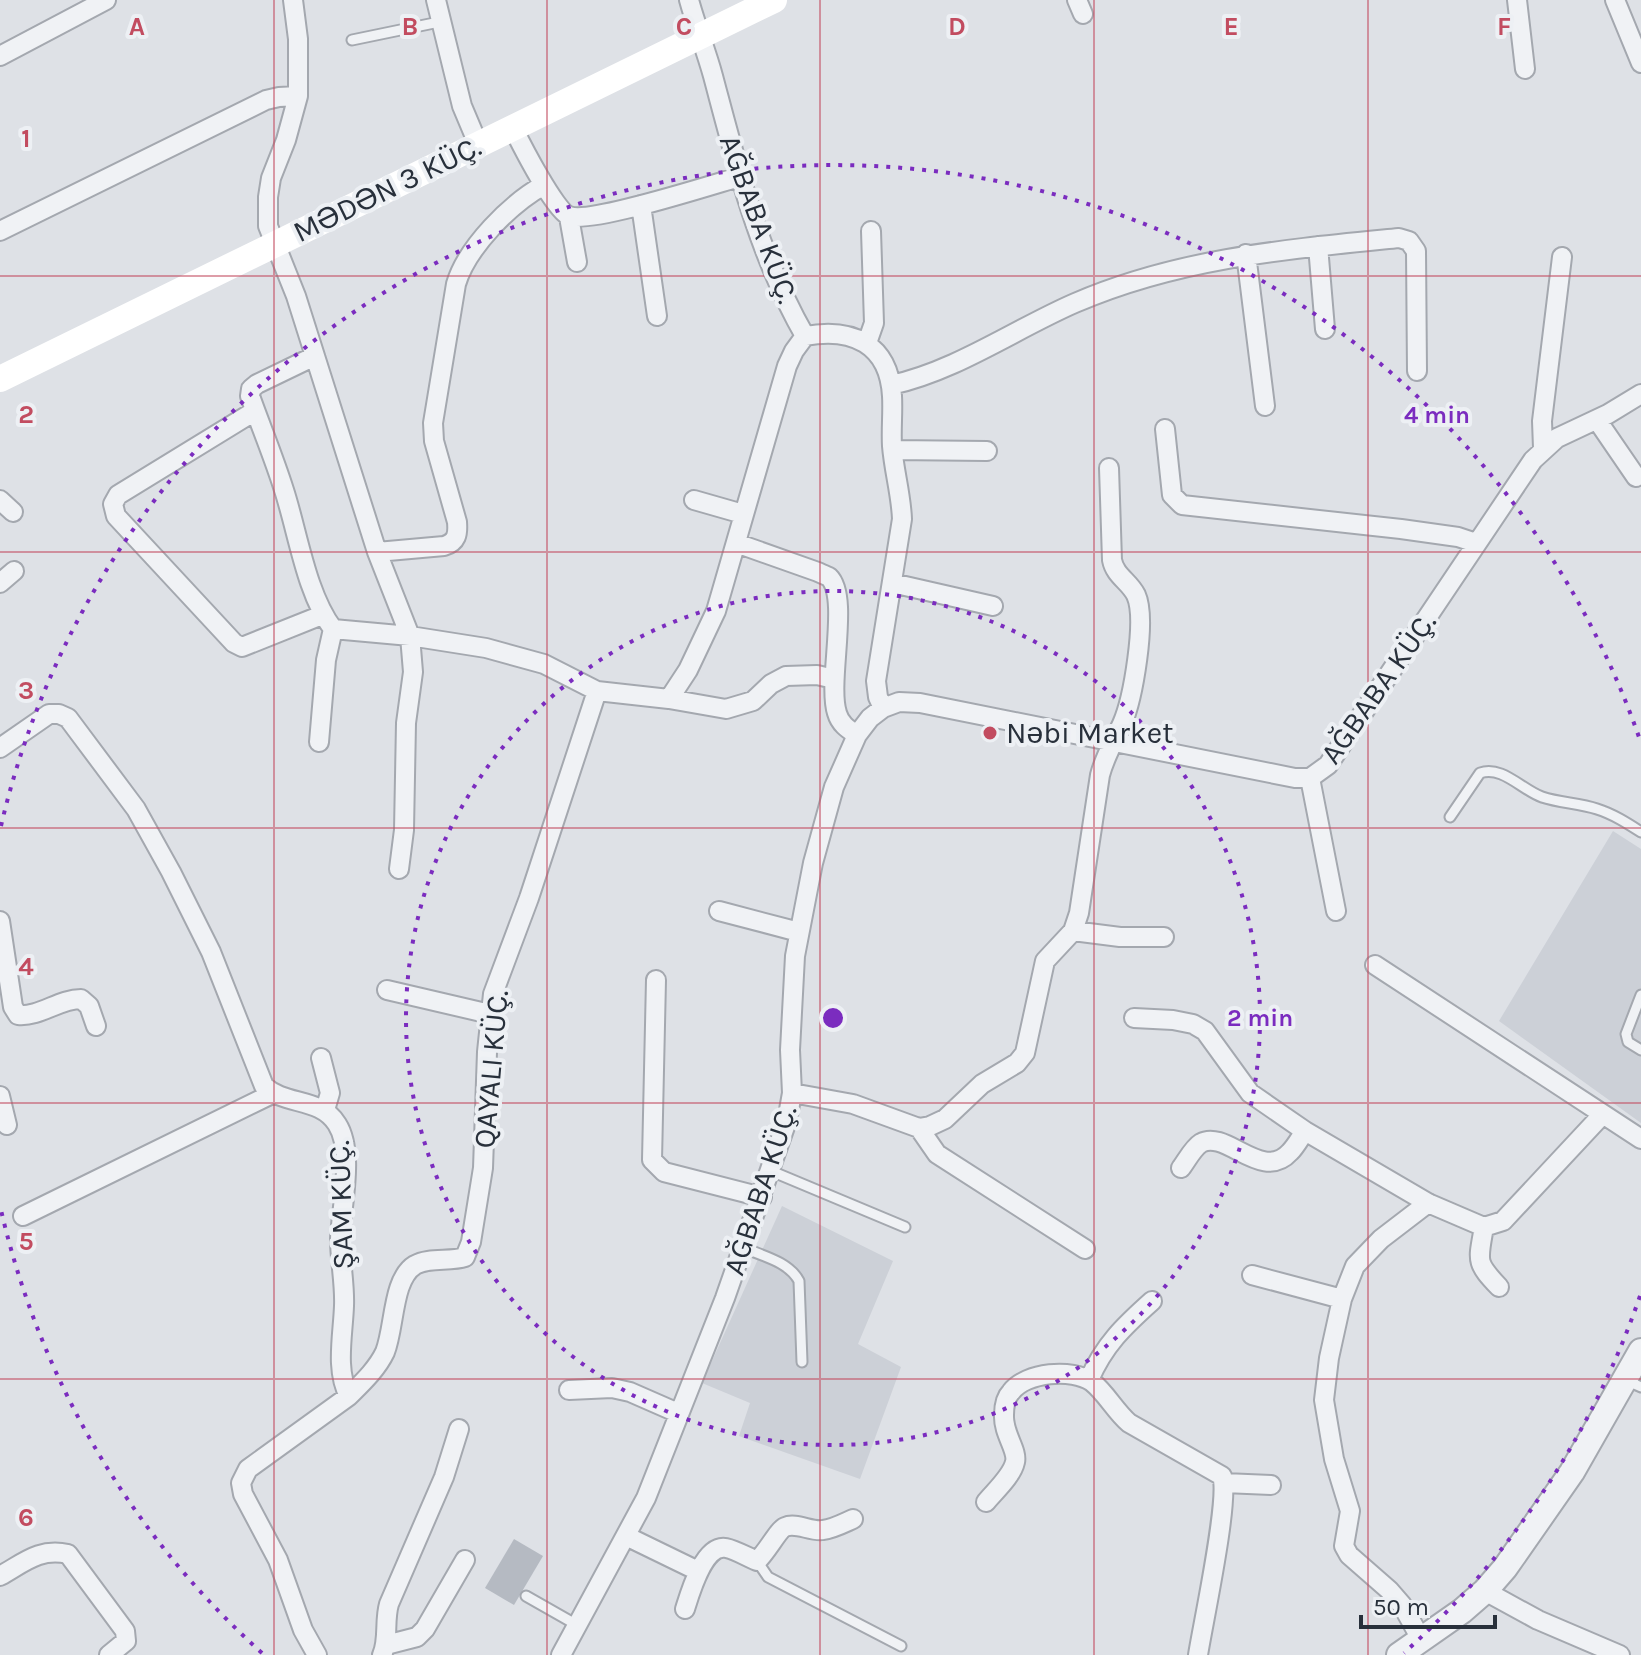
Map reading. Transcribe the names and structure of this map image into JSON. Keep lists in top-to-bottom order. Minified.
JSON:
{"streets":{"main road":["MƏDƏN 3 KÜÇ."],"street":["AĞBABA KÜÇ.","ŞAM KÜÇ."]},"crossings":[["MƏDƏN 3 KÜÇ.","AĞBABA KÜÇ."]],"places":["Nəbi Market"],"scale_bar":"50 m","grid":{"columns":["A","B","C","D","E","F"],"rows":["1","2","3","4","5","6"]},"rings":["4 min","2 min"]}
